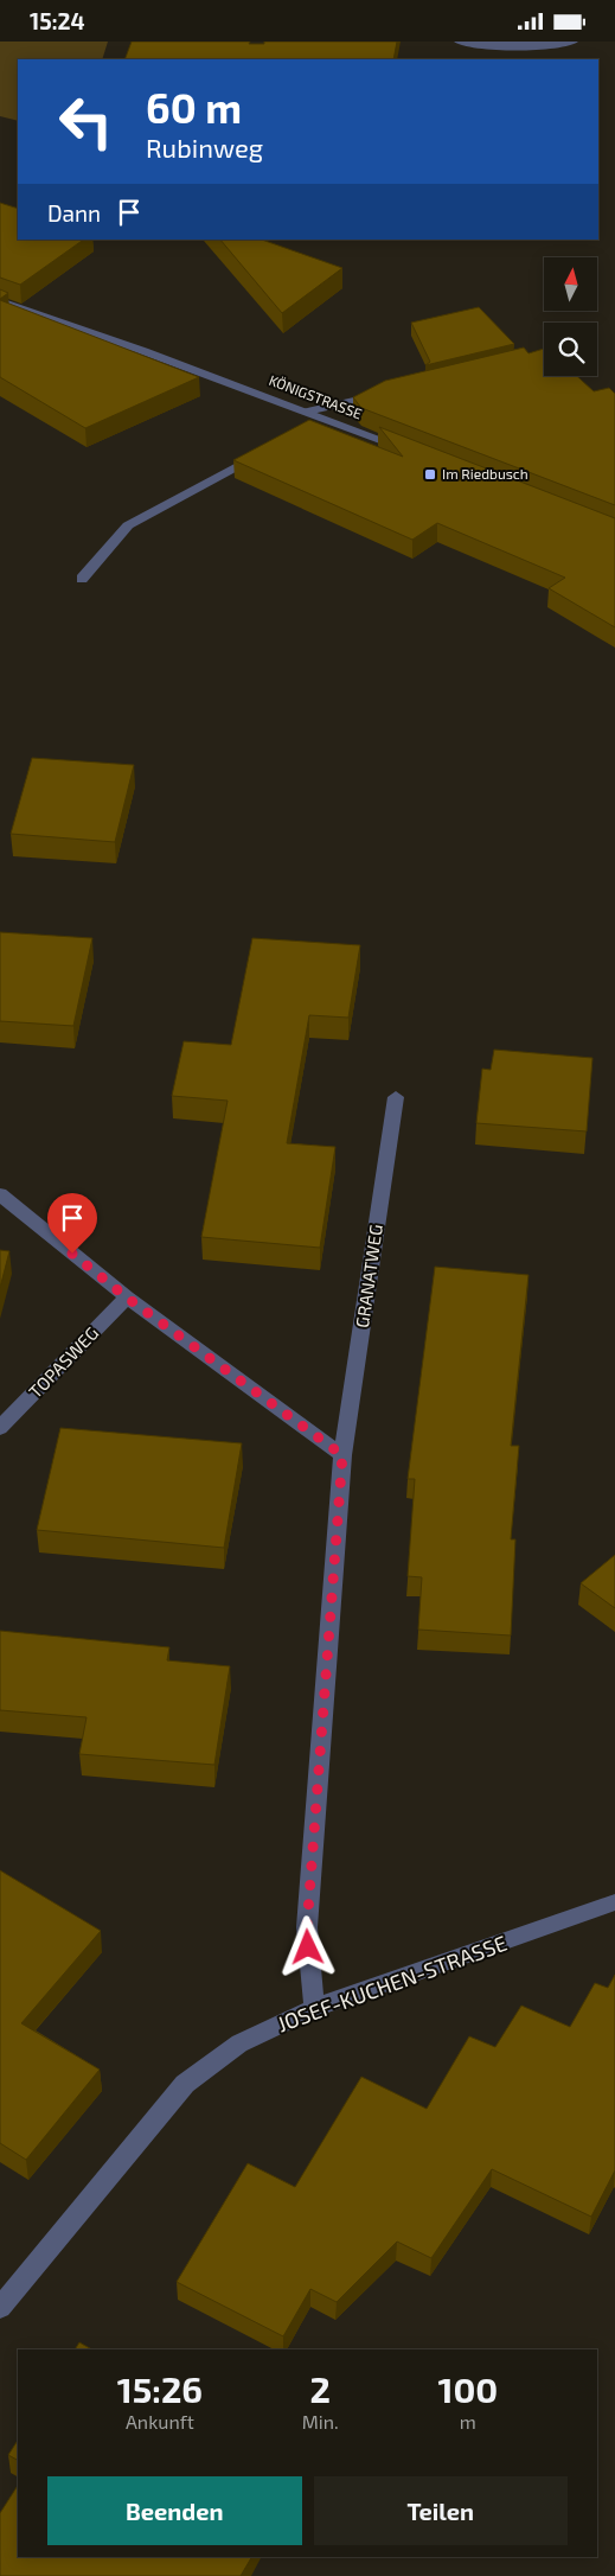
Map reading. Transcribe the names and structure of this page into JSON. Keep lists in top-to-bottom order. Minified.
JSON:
{"streets":{"street":["KÖNIGSTRASSE","GRANATWEG","TOPASWEG","JOSEF-KUCHEN-STRASSE"]},"crossings":[["GRANATWEG","JOSEF-KUCHEN-STRASSE"]],"places":{"transit":["Im Riedbusch"]},"north":"top","page":{"status":"15:24","turn":["60 m","Rubinweg"],"then":"Dann","eta":["15:26","Ankunft","2","Min.","100","m"],"buttons":["Beenden","Teilen"]}}
